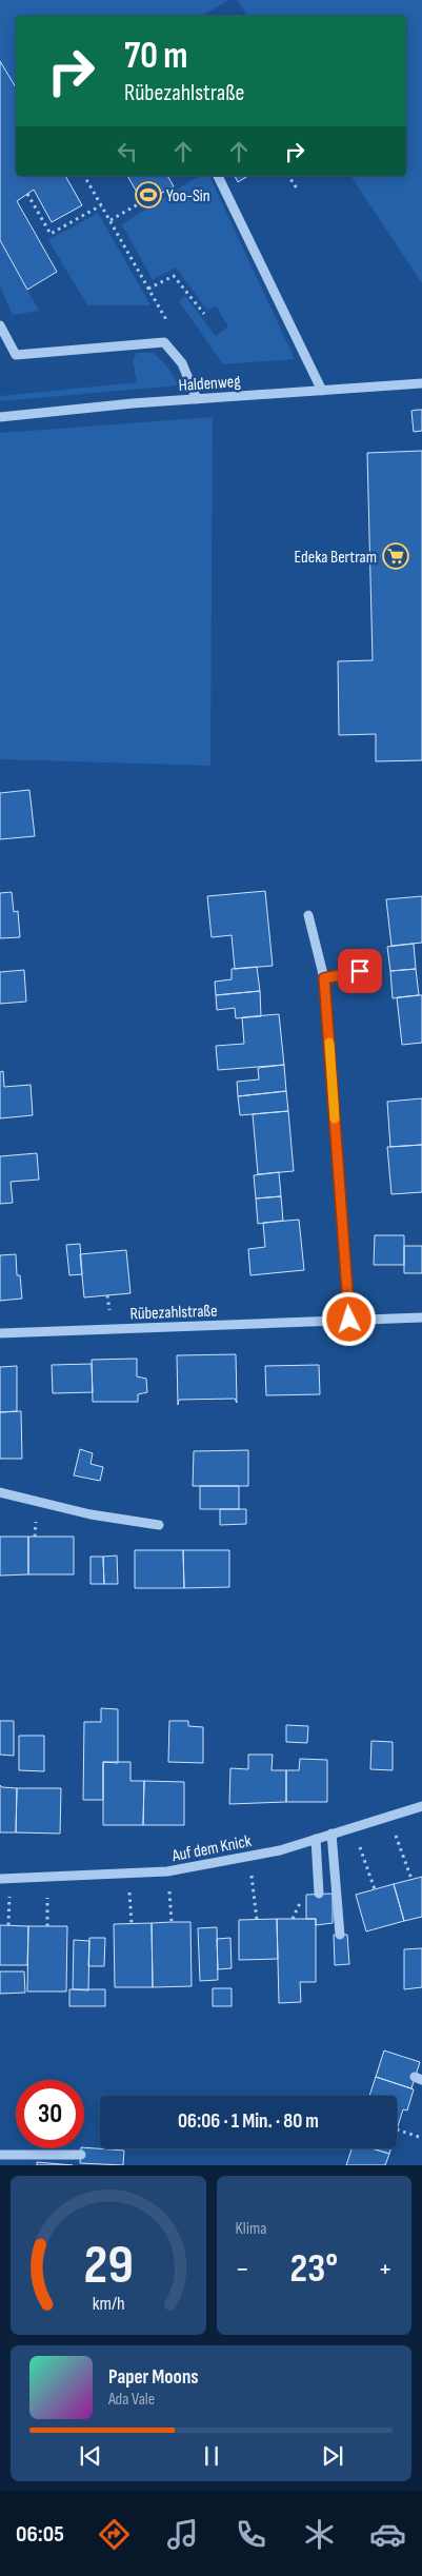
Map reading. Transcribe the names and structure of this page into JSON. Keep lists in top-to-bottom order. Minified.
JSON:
{"streets":{"street":["Haldenweg","Rübezahlstraße","Auf dem Knick"]},"places":{"sports":["Yoo-Sin"],"supermarket":["Edeka Bertram"]},"page":{"turn":["70 m","Rübezahlstraße"],"limit":"30","trip":"06:06 · 1 Min. · 80 m","tile":"Klima","heat":["−","23°","+"],"song":["Paper Moons","Ada Vale"],"tabs":"06:05","gauge":["29","km/h"]}}
